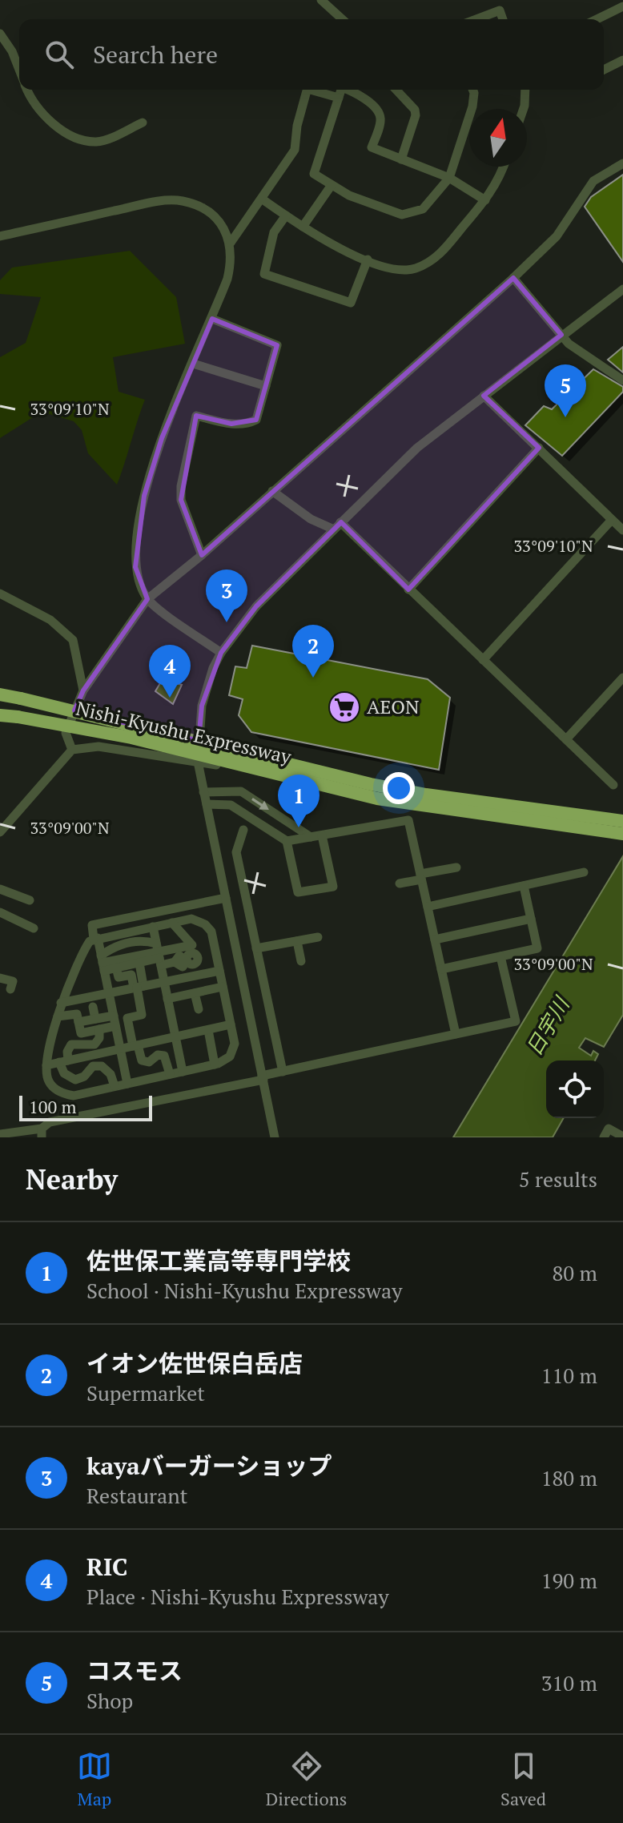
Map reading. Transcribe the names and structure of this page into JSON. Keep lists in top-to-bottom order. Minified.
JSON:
{"streets":{"highway":["Nishi-Kyushu Expressway"]},"water":["日宇川"],"places":{"supermarket":["AEON"]},"scale_bar":"100 m","north":"top","page":{"search":"Search here","pins":["5","3","2","4","1"],"scale":"100 m","heading":["Nearby","5 results"],"list":[{"mark":"1","name":"佐世保工業高等専門学校","note":"School · Nishi-Kyushu Expressway","value":"80 m"},{"mark":"2","name":"イオン佐世保白岳店","note":"Supermarket","value":"110 m"},{"mark":"3","name":"kayaバーガーショップ","note":"Restaurant","value":"180 m"},{"mark":"4","name":"RIC","note":"Place · Nishi-Kyushu Expressway","value":"190 m"},{"mark":"5","name":"コスモス","note":"Shop","value":"310 m"}],"nav":["Map","Directions","Saved"]},"coordinates":["33°09'10\"N","33°09'00\"N"]}
